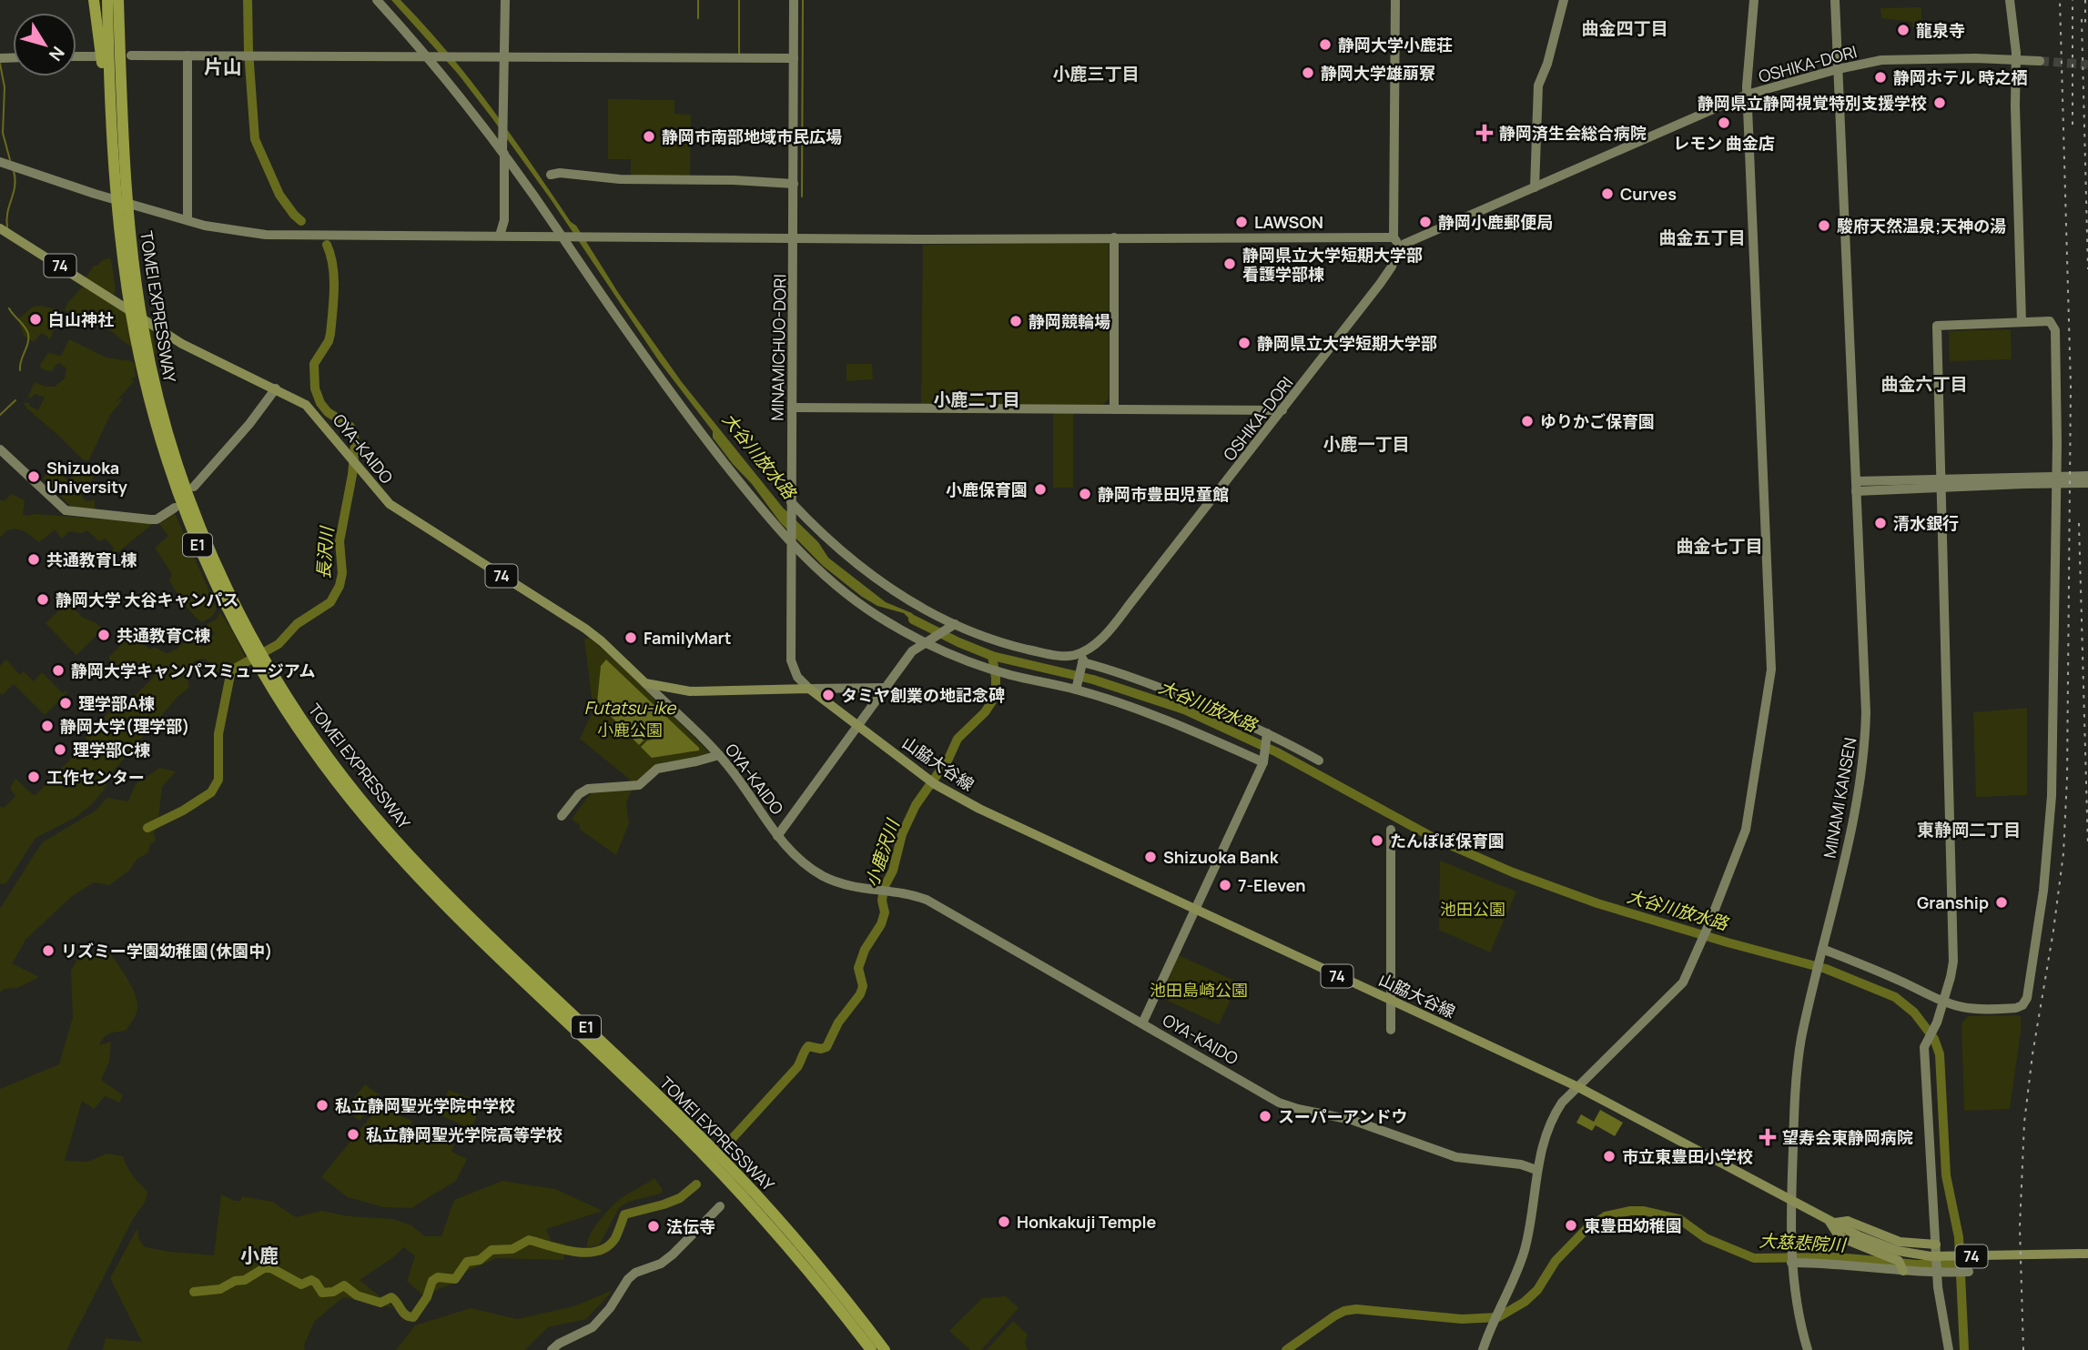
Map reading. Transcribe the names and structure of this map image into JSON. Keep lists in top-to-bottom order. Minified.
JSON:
{"streets":{"highway":["TOMEI EXPRESSWAY","E1"],"main road":["74","OYA-KAIDO","山脇大谷線"],"street":["OSHIKA-DORI","MINAMICHUO-DORI","MINAMI KANSEN"]},"crossings":[["OSHIKA-DORI","MINAMI KANSEN"],["MINAMICHUO-DORI","山脇大谷線"],["山脇大谷線","MINAMI KANSEN"]],"districts":["曲金四丁目","片山","小鹿三丁目","曲金五丁目","曲金六丁目","小鹿二丁目","小鹿一丁目","曲金七丁目","東静岡二丁目","小鹿"],"water":["大谷川放水路","長沢川","Futatsu-ike","小鹿沢川","大慈悲院川"],"parks":["小鹿公園","池田公園","池田島崎公園"],"places":{"other":["龍泉寺","静岡大学小鹿荘","静岡大学雄萠寮","静岡ホテル 時之栖","静岡県立静岡視覚特別支援学校","レモン 曲金店","静岡市南部地域市民広場","Curves","LAWSON","静岡小鹿郵便局","駿府天然温泉;天神の湯","静岡県立大学短期大学部 看護学部棟","白山神社","静岡競輪場","静岡県立大学短期大学部","ゆりかご保育園","Shizuoka University","小鹿保育園","静岡市豊田児童館","清水銀行","共通教育L棟","静岡大学 大谷キャンパス","共通教育C棟","FamilyMart","静岡大学キャンパスミュージアム","タミヤ創業の地記念碑","理学部A棟","静岡大学(理学部)","理学部C棟","工作センター","たんぽぽ保育園","Shizuoka Bank","7-Eleven","Granship","リズミー学園幼稚園(休園中)","私立静岡聖光学院中学校","スーパーアンドウ","私立静岡聖光学院高等学校","市立東豊田小学校","Honkakuji Temple","東豊田幼稚園","法伝寺"],"health":["静岡済生会総合病院","望寿会東静岡病院"]},"north":"bottom right"}
